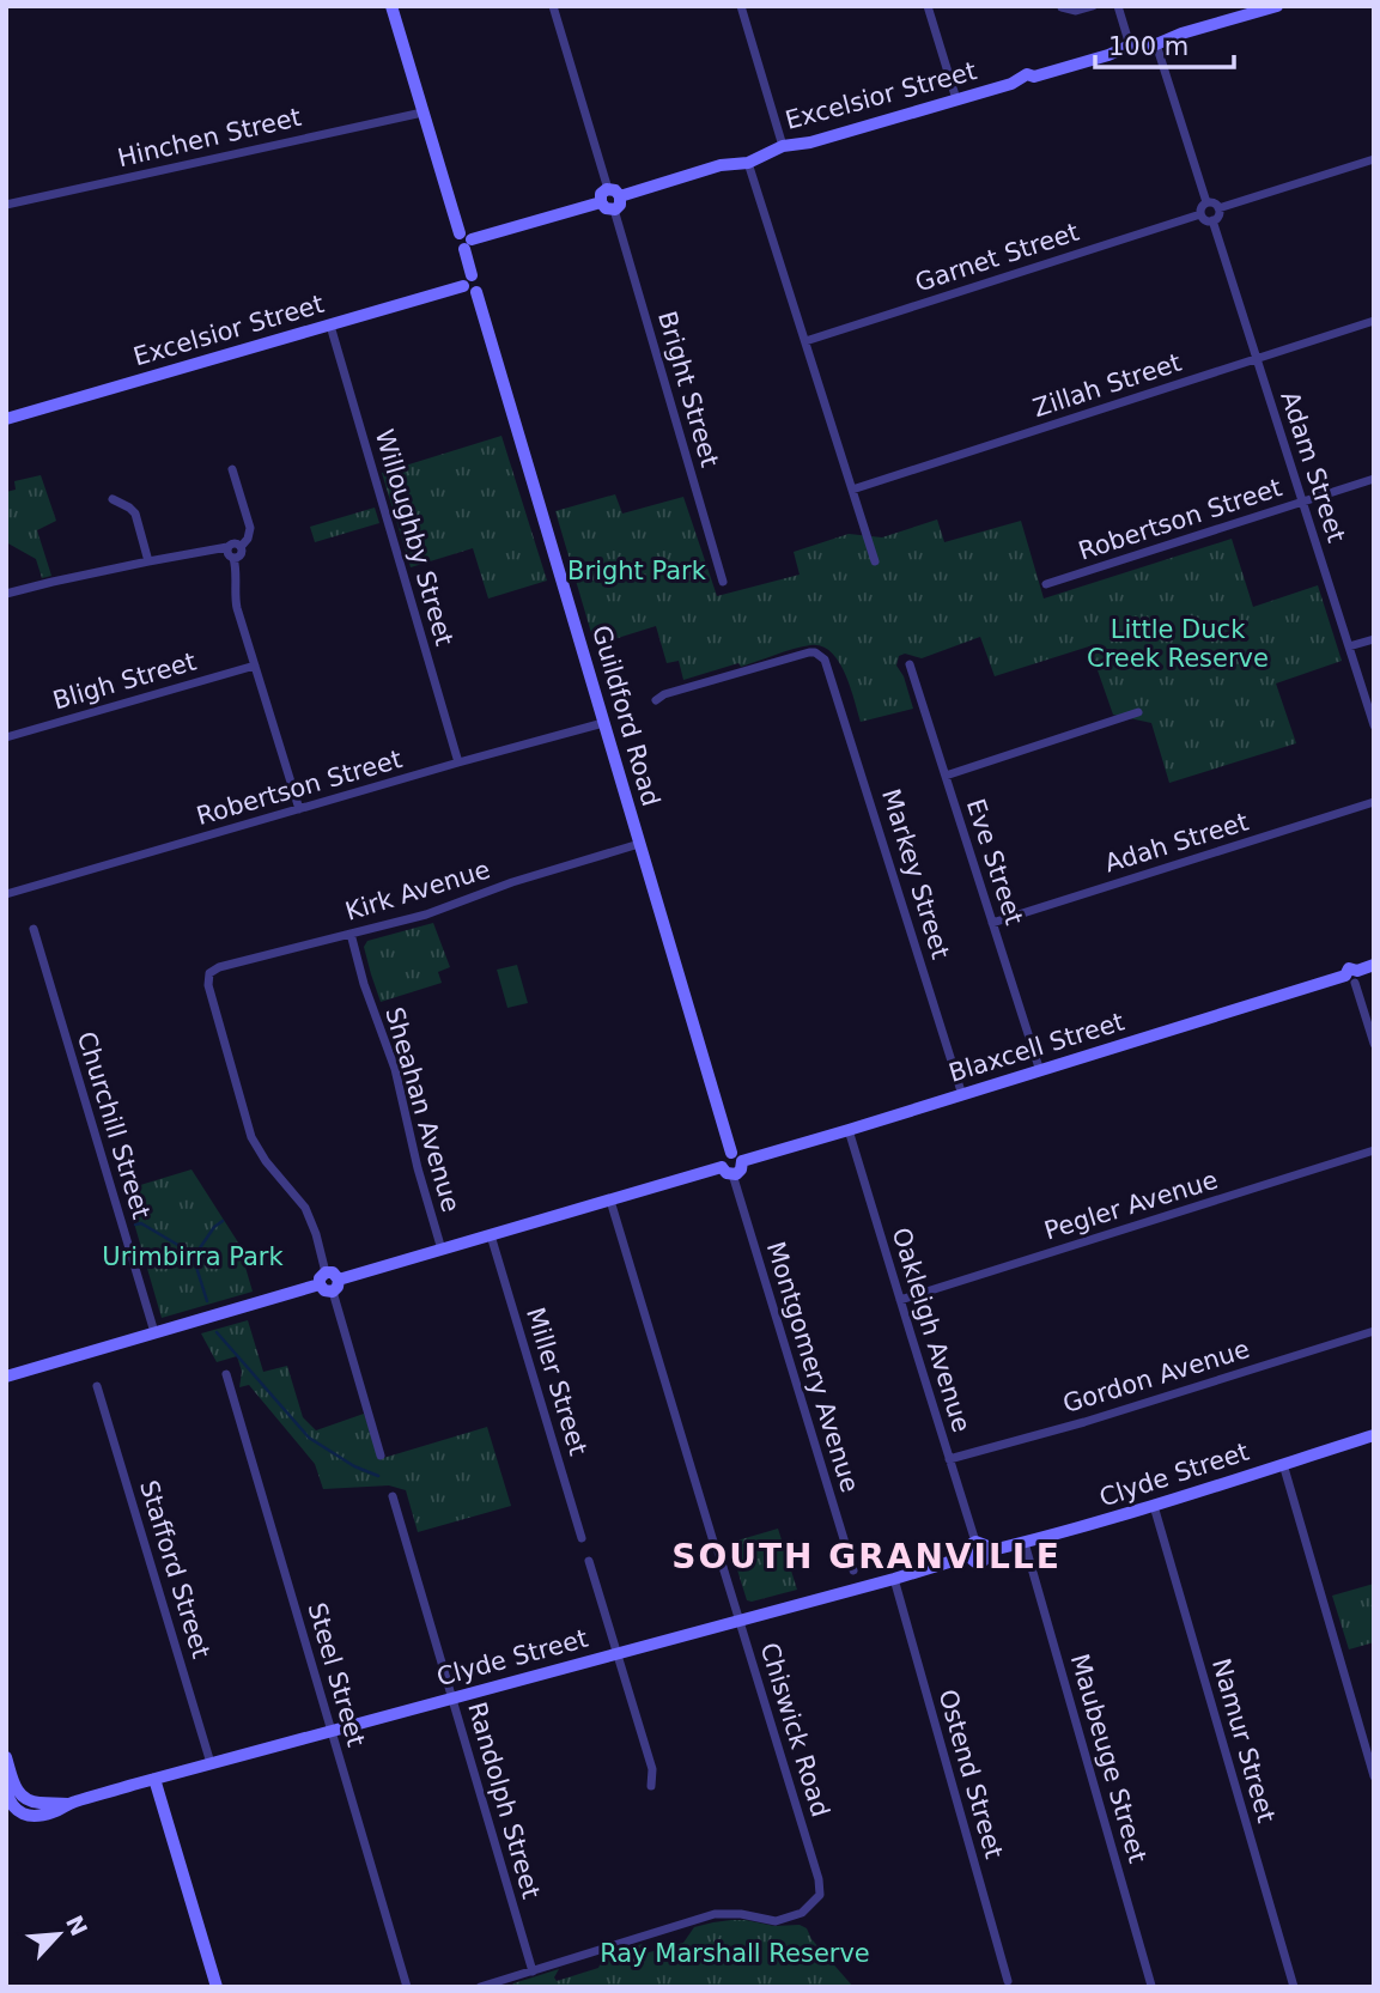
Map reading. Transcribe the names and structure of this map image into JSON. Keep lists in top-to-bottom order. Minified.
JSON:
{"streets":{"street":["Excelsior Street","Hinchen Street","Garnet Street","Zillah Street","Bright Street","Adam Street","Robertson Street","Willoughby Street","Bligh Street","Guildford Road","Adah Street","Eve Street","Markey Street","Kirk Avenue","Blaxcell Street","Sheahan Avenue","Churchill Street","Pegler Avenue","Oakleigh Avenue","Montgomery Avenue","Gordon Avenue","Miller Street","Clyde Street","Stafford Street","Steel Street","Chiswick Road","Namur Street","Maubeuge Street","Ostend Street","Randolph Street"]},"crossings":[["Excelsior Street","Bright Street"],["Excelsior Street","Willoughby Street"],["Excelsior Street","Guildford Road"],["Garnet Street","Adam Street"],["Zillah Street","Adam Street"],["Adam Street","Robertson Street"],["Robertson Street","Willoughby Street"],["Robertson Street","Guildford Road"],["Guildford Road","Kirk Avenue"],["Guildford Road","Blaxcell Street"],["Guildford Road","Montgomery Avenue"],["Adah Street","Eve Street"],["Eve Street","Blaxcell Street"],["Markey Street","Blaxcell Street"],["Kirk Avenue","Sheahan Avenue"],["Blaxcell Street","Oakleigh Avenue"],["Blaxcell Street","Montgomery Avenue"],["Pegler Avenue","Oakleigh Avenue"],["Oakleigh Avenue","Gordon Avenue"],["Oakleigh Avenue","Clyde Street"],["Clyde Street","Stafford Street"],["Clyde Street","Steel Street"],["Clyde Street","Chiswick Road"],["Clyde Street","Namur Street"],["Clyde Street","Maubeuge Street"],["Clyde Street","Ostend Street"],["Clyde Street","Randolph Street"],["Chiswick Road","Randolph Street"]],"districts":["SOUTH GRANVILLE"],"parks":["Bright Park","Little Duck Creek Reserve","Urimbirra Park","Ray Marshall Reserve"],"scale_bar":"100 m","north":"top right"}
